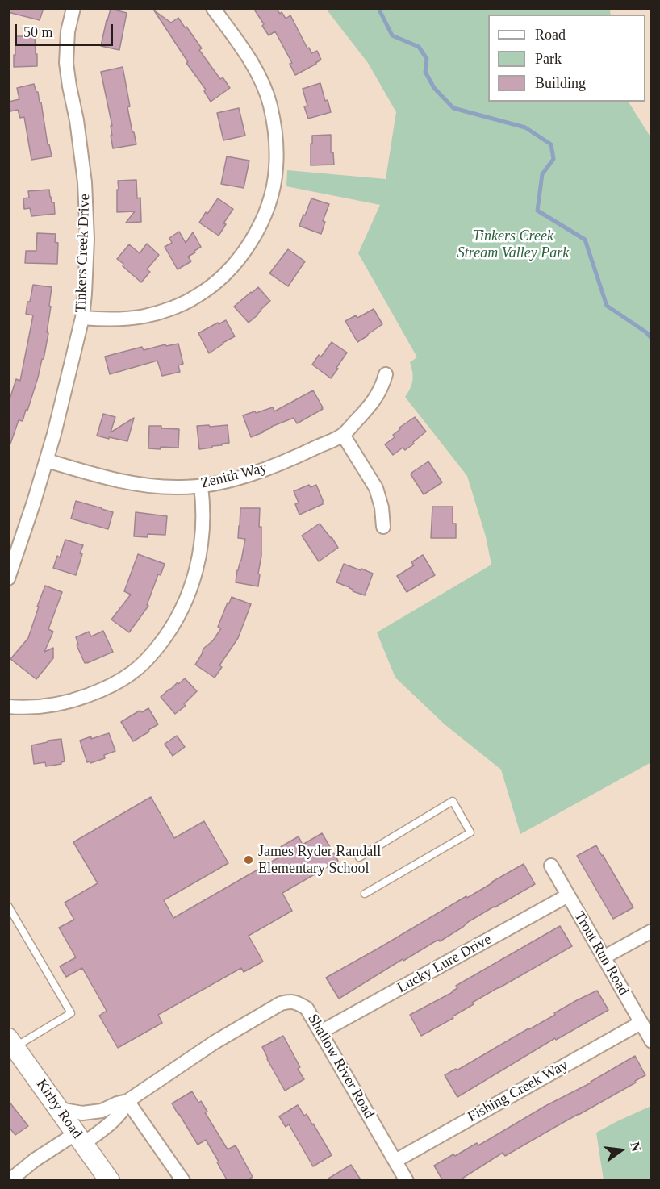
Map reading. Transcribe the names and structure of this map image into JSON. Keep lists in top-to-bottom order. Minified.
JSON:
{"streets":{"main road":["Kirby Road"],"street":["Tinkers Creek Drive","Zenith Way","Trout Run Road","Lucky Lure Drive","Shallow River Road","Fishing Creek Way"]},"crossings":[["Tinkers Creek Drive","Zenith Way"],["Trout Run Road","Lucky Lure Drive"],["Trout Run Road","Fishing Creek Way"],["Lucky Lure Drive","Shallow River Road"],["Shallow River Road","Fishing Creek Way"],["Shallow River Road","Kirby Road"]],"parks":["Tinkers Creek Stream Valley Park"],"places":["James Ryder Randall Elementary School"],"legend":["Road","Park","Building"],"scale_bar":"50 m","north":"right"}
